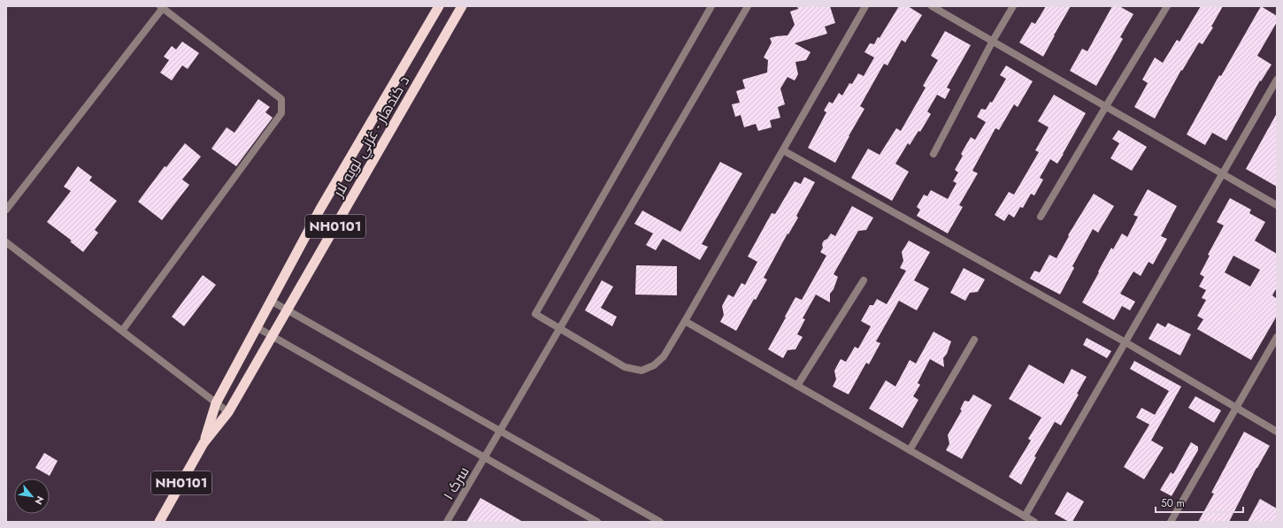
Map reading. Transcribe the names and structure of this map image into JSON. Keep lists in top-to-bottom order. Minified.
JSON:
{"streets":{"highway":["د کندهار - غزني لويه لار","NH0101"],"street":["سرک ۱"]},"scale_bar":"50 m","north":"bottom right"}
